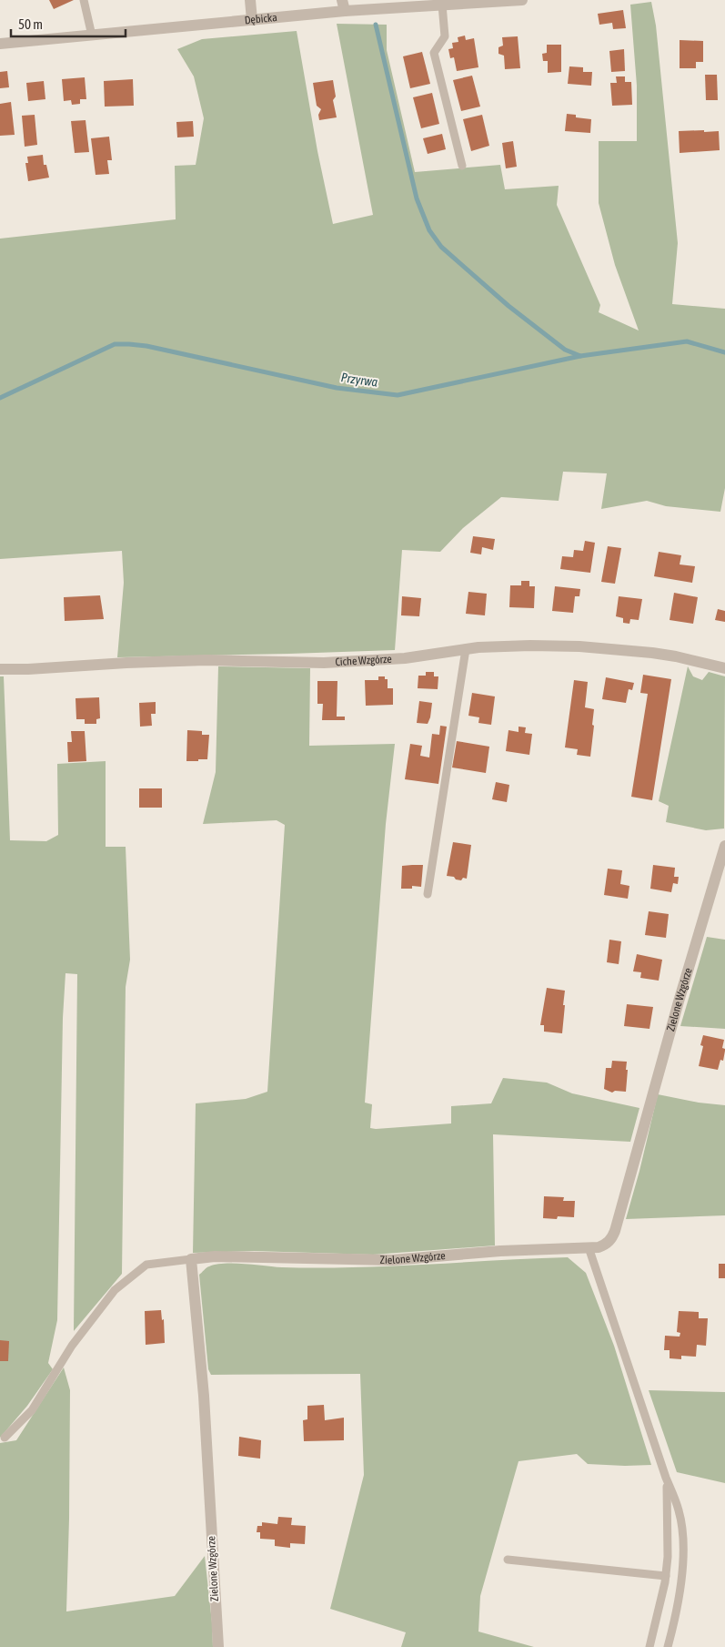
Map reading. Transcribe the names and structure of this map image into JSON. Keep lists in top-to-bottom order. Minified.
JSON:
{"streets":{"street":["Dębicka","Ciche Wzgórze","Zielone Wzgórze"]},"water":["Przyrwa"],"scale_bar":"50 m"}
